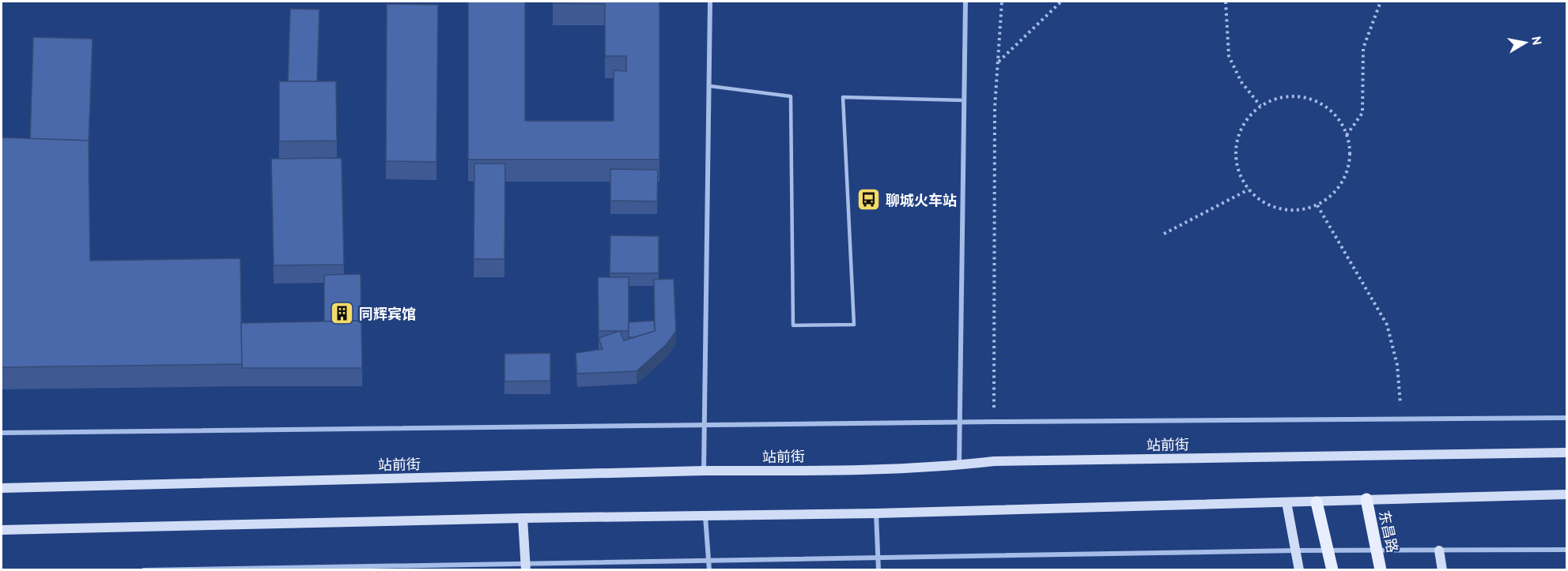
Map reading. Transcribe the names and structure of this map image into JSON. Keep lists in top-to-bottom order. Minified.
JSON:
{"streets":{"main road":["站前街","东昌路"]},"places":{"bus stop":["聊城火车站"],"building":["同辉宾馆"]},"north":"right"}
